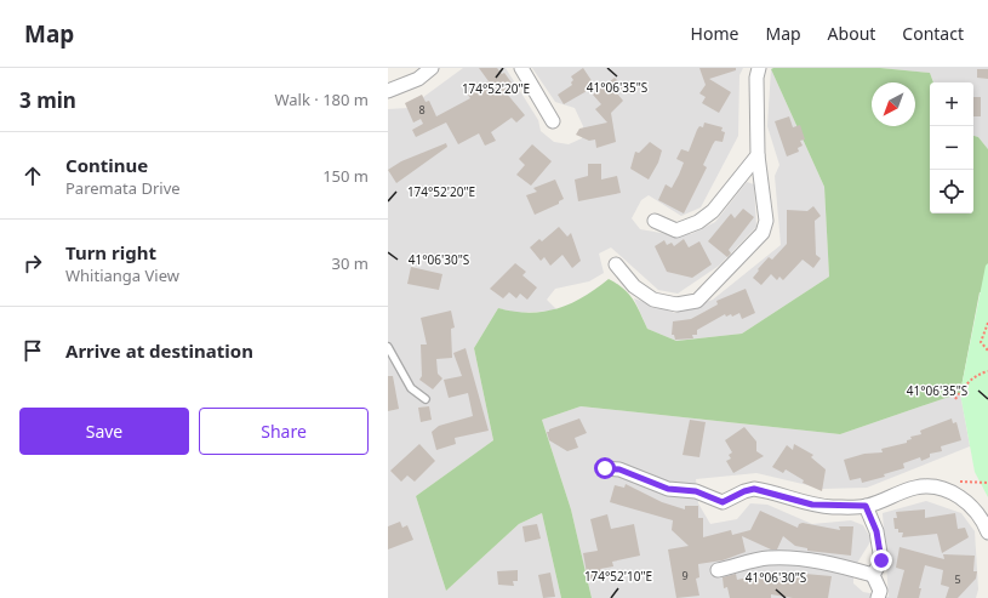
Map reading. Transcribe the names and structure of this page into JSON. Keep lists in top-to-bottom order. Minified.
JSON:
{"house_numbers":["8","9","5"],"north":"bottom left","page":{"header":"Map","nav":["Home","Map","About","Contact"],"heading":["3 min","Walk · 180 m"],"map_buttons":["+","−"],"list":[["Continue","Paremata Drive","150 m"],["Turn right","Whitianga View","30 m"],"Arrive at destination"],"buttons":["Save","Share"]},"coordinates":["41°06'35\"S","174°52'20\"E","41°06'30\"S","174°52'10\"E"]}
